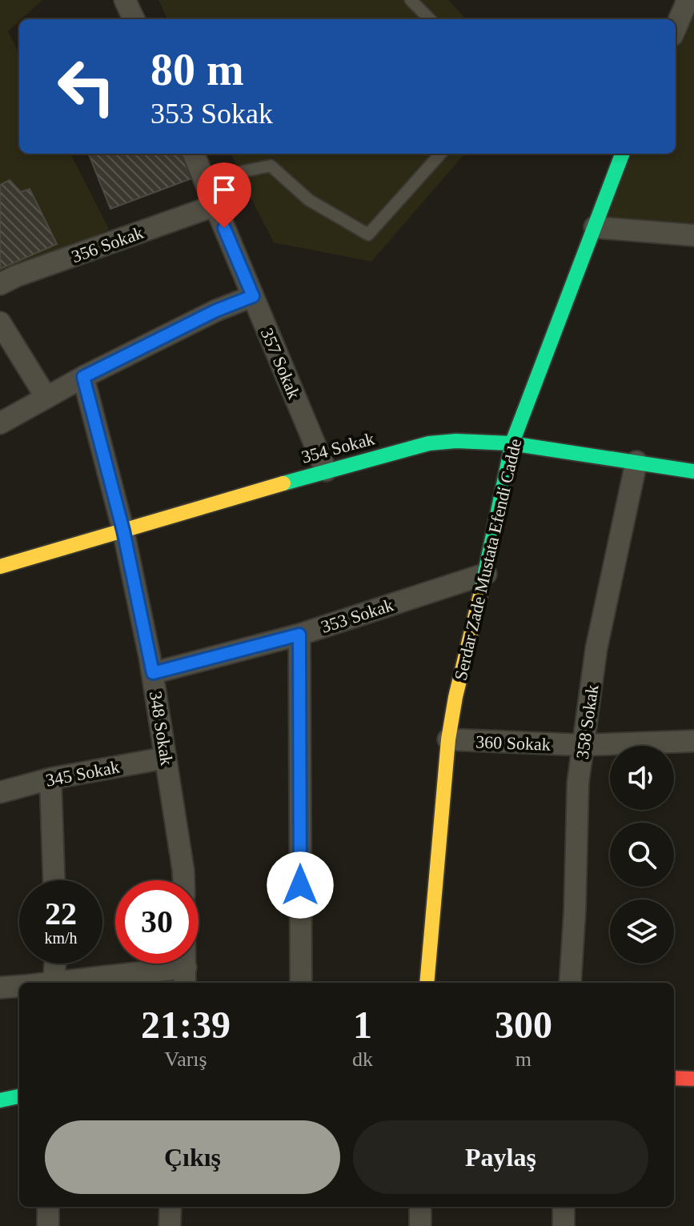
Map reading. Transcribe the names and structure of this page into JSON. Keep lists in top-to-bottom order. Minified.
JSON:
{"streets":{"street":["356 Sokak","357 Sokak","354 Sokak","Serdar Zade Mustata Efendi Cadde","353 Sokak","358 Sokak","348 Sokak","360 Sokak","345 Sokak"]},"crossings":[["356 Sokak","357 Sokak"],["357 Sokak","354 Sokak"],["354 Sokak","Serdar Zade Mustata Efendi Cadde"],["354 Sokak","358 Sokak"],["354 Sokak","348 Sokak"],["Serdar Zade Mustata Efendi Cadde","353 Sokak"],["Serdar Zade Mustata Efendi Cadde","360 Sokak"],["353 Sokak","348 Sokak"],["358 Sokak","360 Sokak"],["348 Sokak","345 Sokak"]],"page":{"turn":["80 m","353 Sokak"],"speed":"22 km/h","limit":"30","eta":["21:39","Varış","1","dk","300","m"],"buttons":["Çıkış","Paylaş"]}}
